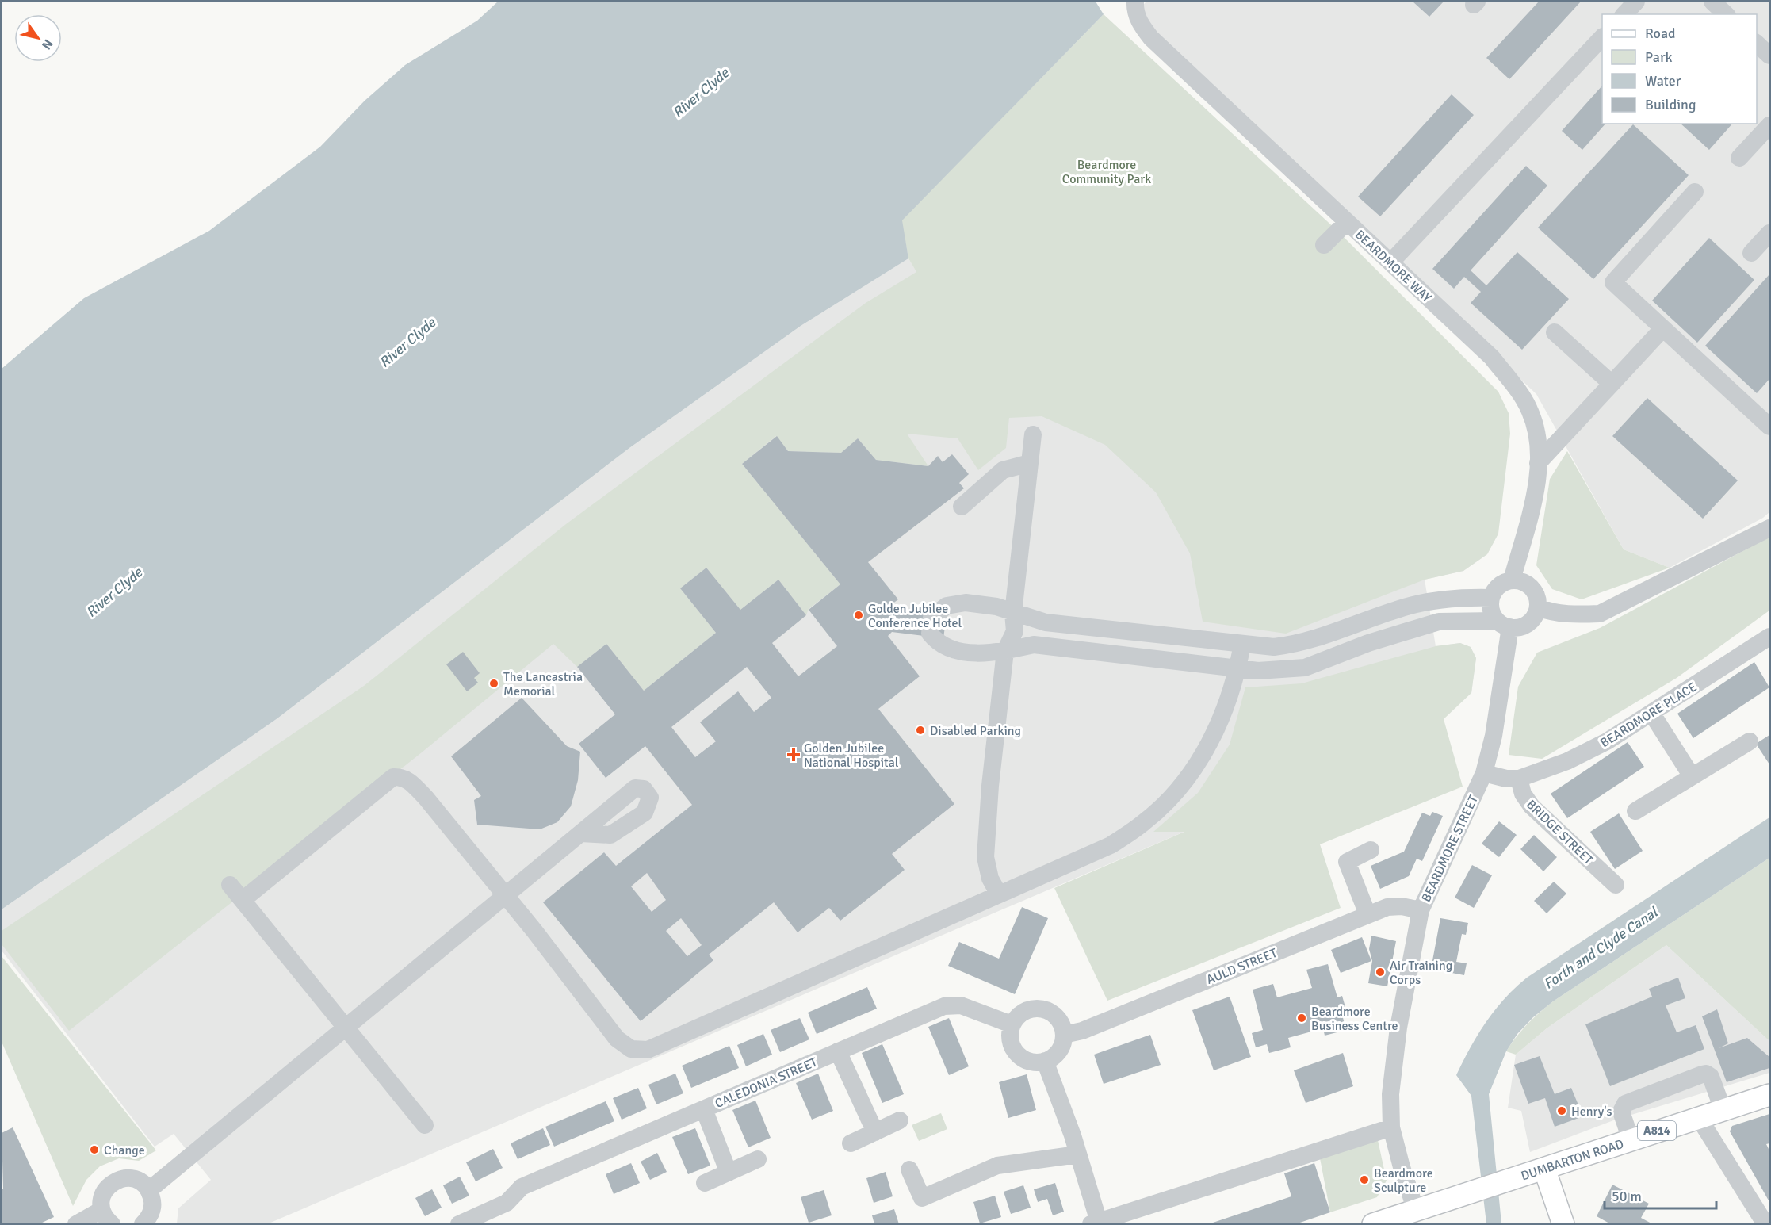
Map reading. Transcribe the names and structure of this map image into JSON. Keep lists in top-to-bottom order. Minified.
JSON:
{"streets":{"main road":["A814","DUMBARTON ROAD"],"street":["BEARDMORE WAY","BEARDMORE PLACE","BRIDGE STREET","BEARDMORE STREET","AULD STREET","CALEDONIA STREET"]},"crossings":[["BEARDMORE WAY","BEARDMORE STREET"],["BEARDMORE PLACE","BRIDGE STREET"],["BEARDMORE STREET","AULD STREET"],["BEARDMORE STREET","DUMBARTON ROAD"],["AULD STREET","CALEDONIA STREET"]],"water":["River Clyde","Forth and Clyde Canal"],"parks":["Beardmore Community Park"],"places":{"other":["Golden Jubilee Conference Hotel","The Lancastria Memorial","Disabled Parking","Air Training Corps","Beardmore Business Centre","Henry's","Change","Beardmore Sculpture"],"health":["Golden Jubilee National Hospital"]},"legend":["Road","Park","Water","Building"],"scale_bar":"50 m","north":"bottom right"}
